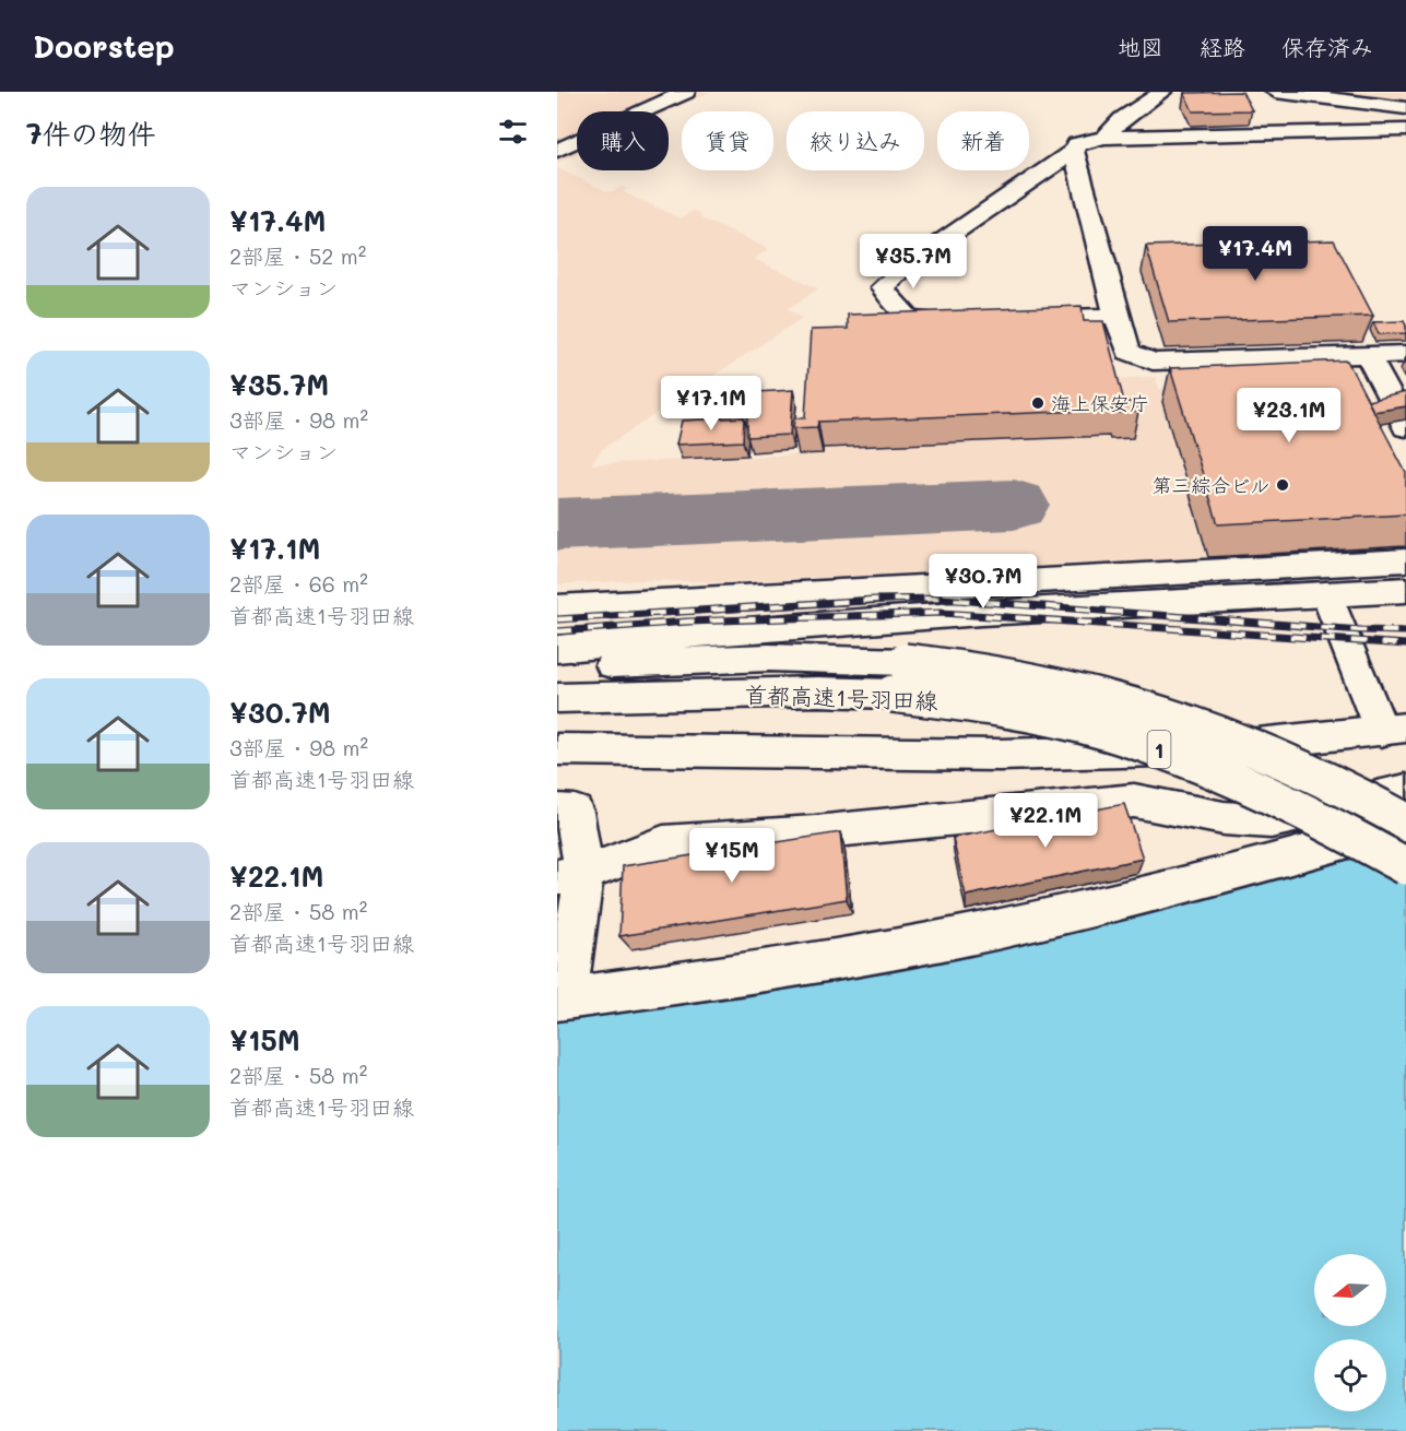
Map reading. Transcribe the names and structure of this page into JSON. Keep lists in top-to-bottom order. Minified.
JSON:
{"streets":{"main road":["首都高速1号羽田線","1"]},"places":["海上保安庁","第三綜合ビル"],"north":"left","page":{"header":"Doorstep","nav":["地図","経路","保存済み"],"heading":"7件の物件","chip":["購入","賃貸","絞り込み","新着"],"list":[{"name":"¥17.4M","note":"2部屋 · 52 m² · マンション"},{"name":"¥35.7M","note":"3部屋 · 98 m² · マンション"},{"name":"¥17.1M","note":"2部屋 · 66 m² · 首都高速1号羽田線"},{"name":"¥30.7M","note":"3部屋 · 98 m² · 首都高速1号羽田線"},{"name":"¥22.1M","note":"2部屋 · 58 m² · 首都高速1号羽田線"},{"name":"¥15M","note":"2部屋 · 58 m² · 首都高速1号羽田線"}],"price":["¥17.4M","¥35.7M","¥17.1M","¥23.1M","¥30.7M","¥22.1M","¥15M"]}}
